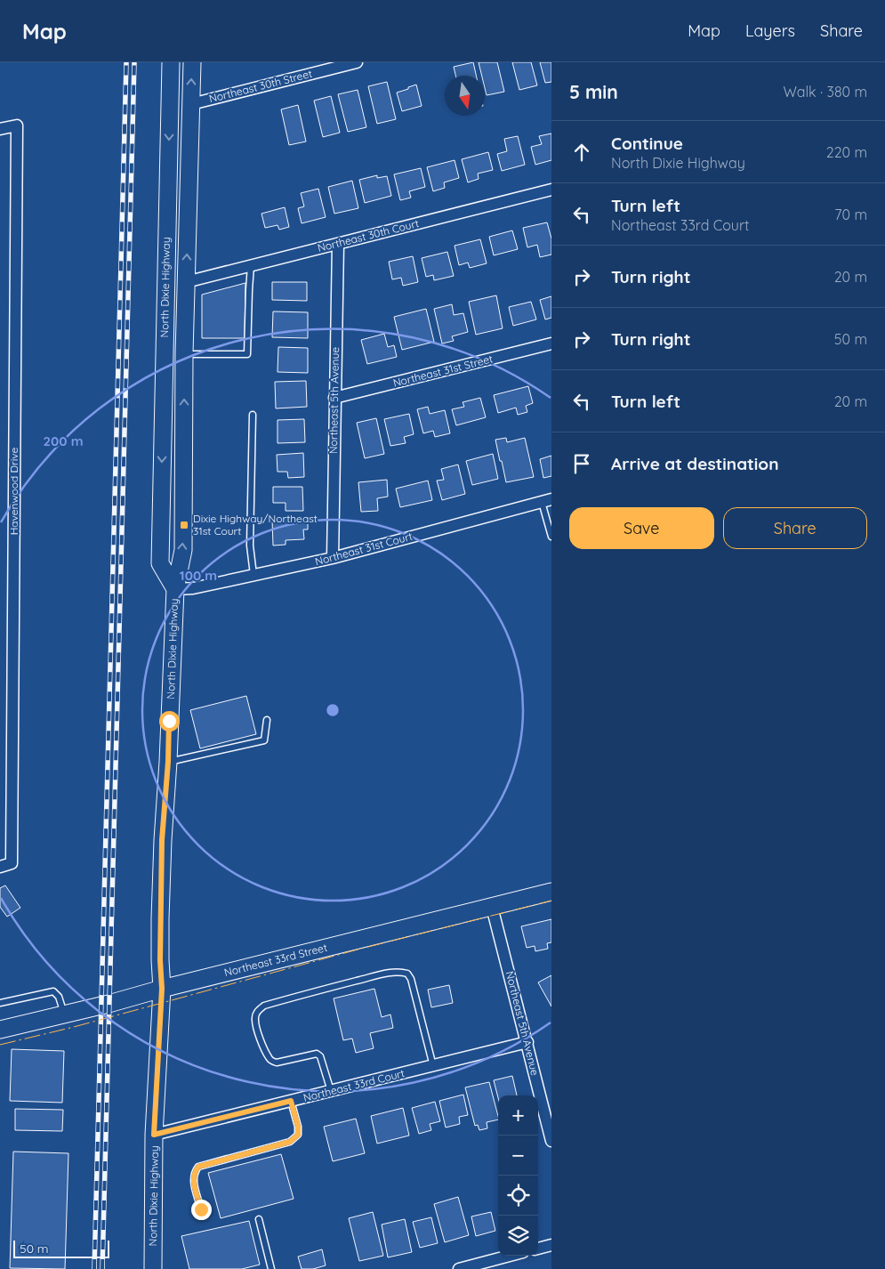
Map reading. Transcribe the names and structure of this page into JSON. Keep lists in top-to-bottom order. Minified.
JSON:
{"streets":{"main road":["North Dixie Highway","Northeast 33rd Street"],"street":["Northeast 30th Street","Northeast 30th Court","Northeast 31st Street","Northeast 5th Avenue","Havenwood Drive","Northeast 31st Court","Northeast 33rd Court"]},"crossings":[["Northeast 30th Street","North Dixie Highway"],["Northeast 30th Court","North Dixie Highway"],["Northeast 30th Court","Northeast 5th Avenue"],["North Dixie Highway","Northeast 31st Court"],["North Dixie Highway","Northeast 33rd Street"],["North Dixie Highway","Northeast 33rd Court"],["Northeast 31st Street","Northeast 5th Avenue"],["Northeast 5th Avenue","Northeast 31st Court"],["Northeast 5th Avenue","Northeast 33rd Street"],["Northeast 5th Avenue","Northeast 33rd Court"]],"places":{"transit":["Dixie Highway/Northeast 31st Court"]},"scale_bar":"50 m","north":"bottom","page":{"header":"Map","nav":["Map","Layers","Share"],"heading":["5 min","Walk · 380 m"],"list":[["Continue","North Dixie Highway","220 m"],["Turn left","Northeast 33rd Court","70 m"],["Turn right","20 m"],["Turn right","50 m"],["Turn left","20 m"],"Arrive at destination"],"buttons":["Save","Share"],"map_buttons":["+","−"],"scale":"50 m"},"rings":["200 m","100 m"]}
